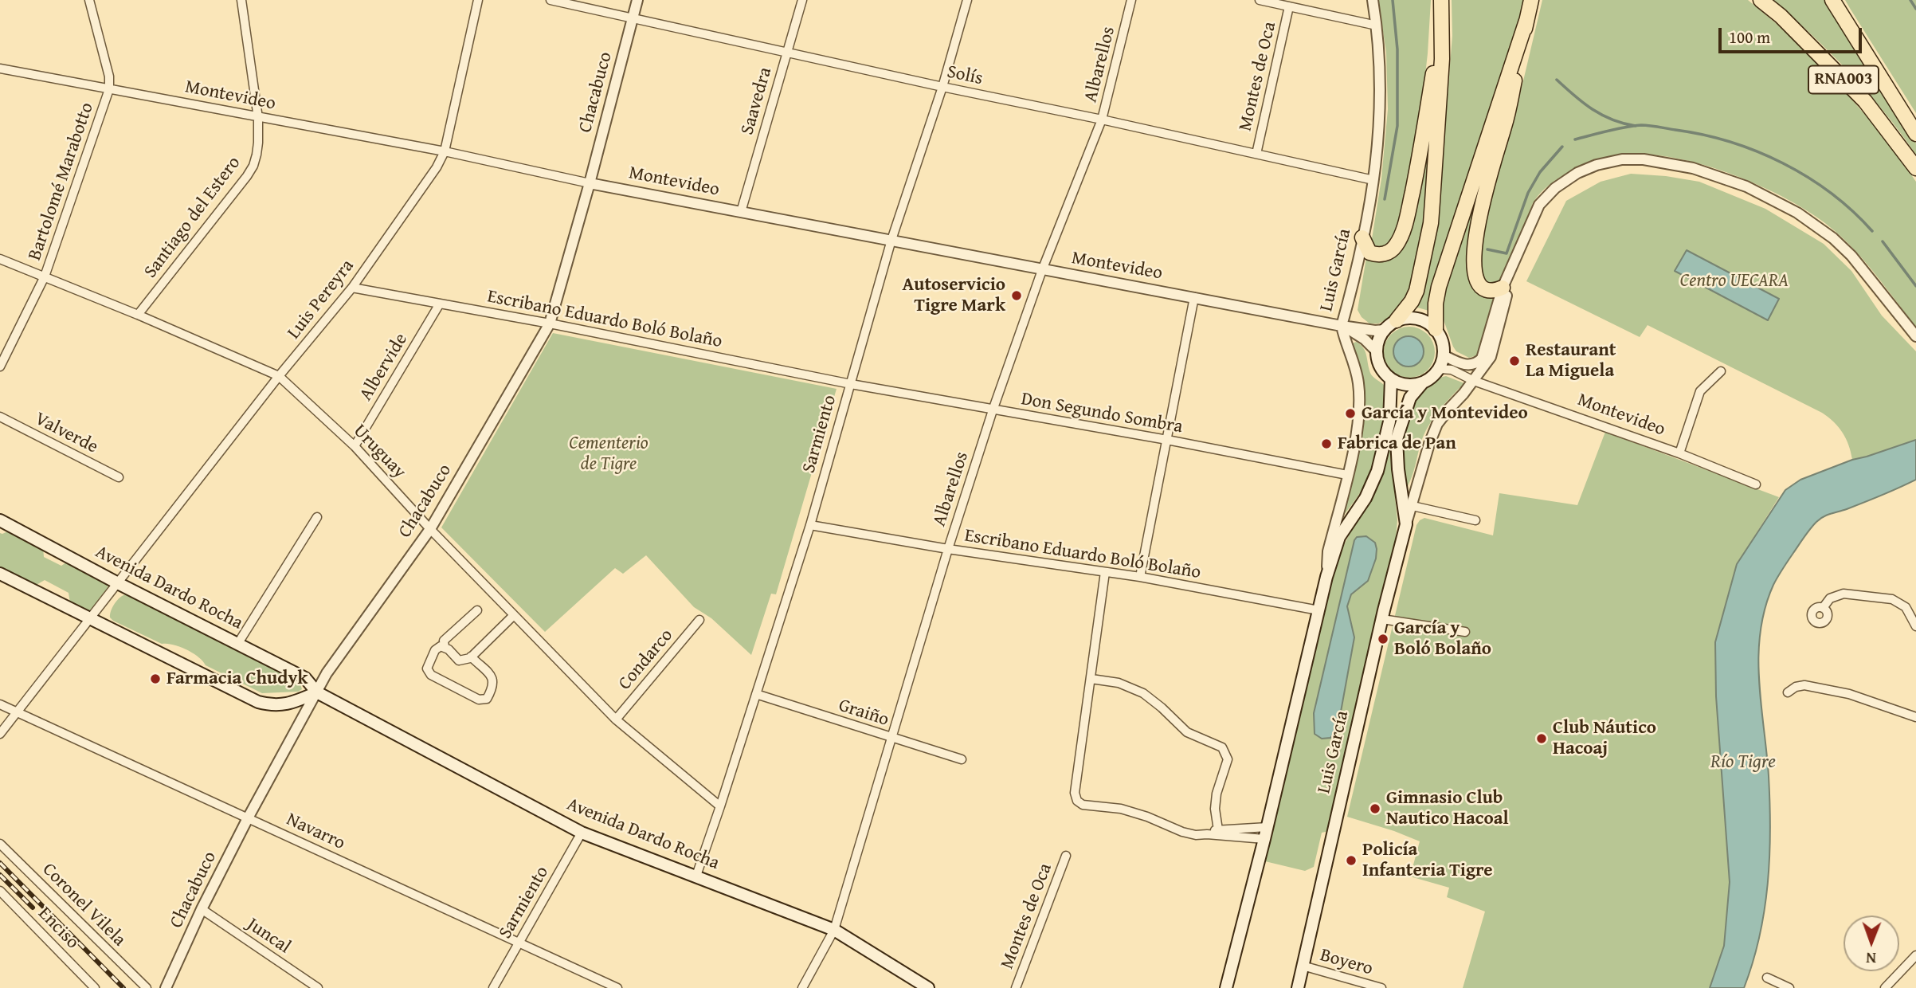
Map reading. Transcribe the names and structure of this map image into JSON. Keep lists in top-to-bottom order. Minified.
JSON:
{"streets":{"highway":["RNA003"],"main road":["Luis García","Avenida Dardo Rocha"],"street":["Albarellos","Solís","Montes de Oca","Chacabuco","Montevideo","Saavedra","Bartolomé Marabotto","Santiago del Estero","Luis Pereyra","Escribano Eduardo Boló Bolaño","Albervide","Don Segundo Sombra","Valverde","Sarmiento","Uruguay","Condarco","Graiño","Navarro","Coronel Vilela","Enciso","Juncal","Boyero"]},"crossings":[["Albarellos","Solís"],["Albarellos","Montevideo"],["Albarellos","Escribano Eduardo Boló Bolaño"],["Albarellos","Don Segundo Sombra"],["Albarellos","Avenida Dardo Rocha"],["Albarellos","Graiño"],["Solís","Montes de Oca"],["Solís","Chacabuco"],["Solís","Saavedra"],["Solís","Luis García"],["Solís","Sarmiento"],["Chacabuco","Montevideo"],["Chacabuco","Escribano Eduardo Boló Bolaño"],["Chacabuco","Uruguay"],["Chacabuco","Avenida Dardo Rocha"],["Chacabuco","Navarro"],["Chacabuco","Juncal"],["Montevideo","Saavedra"],["Montevideo","Bartolomé Marabotto"],["Montevideo","Santiago del Estero"],["Montevideo","Luis García"],["Montevideo","Luis Pereyra"],["Montevideo","Sarmiento"],["Bartolomé Marabotto","Uruguay"],["Santiago del Estero","Uruguay"],["Luis García","Escribano Eduardo Boló Bolaño"],["Luis García","Don Segundo Sombra"],["Luis García","Boyero"],["Luis Pereyra","Escribano Eduardo Boló Bolaño"],["Luis Pereyra","Uruguay"],["Luis Pereyra","Avenida Dardo Rocha"],["Luis Pereyra","Navarro"],["Escribano Eduardo Boló Bolaño","Albervide"],["Escribano Eduardo Boló Bolaño","Don Segundo Sombra"],["Escribano Eduardo Boló Bolaño","Sarmiento"],["Albervide","Uruguay"],["Don Segundo Sombra","Sarmiento"],["Sarmiento","Uruguay"],["Sarmiento","Avenida Dardo Rocha"],["Sarmiento","Graiño"],["Sarmiento","Navarro"],["Uruguay","Condarco"]],"water":["Río Tigre"],"parks":["Centro UECARA","Cementerio de Tigre"],"places":["Autoservicio Tigre Mark","Restaurant La Miguela","García y Montevideo","Fabrica de Pan","García y Boló Bolaño","Farmacia Chudyk","Club Náutico Hacoaj","Gimnasio Club Nautico Hacoal","Policía Infanteria Tigre"],"scale_bar":"100 m","north":"bottom"}
